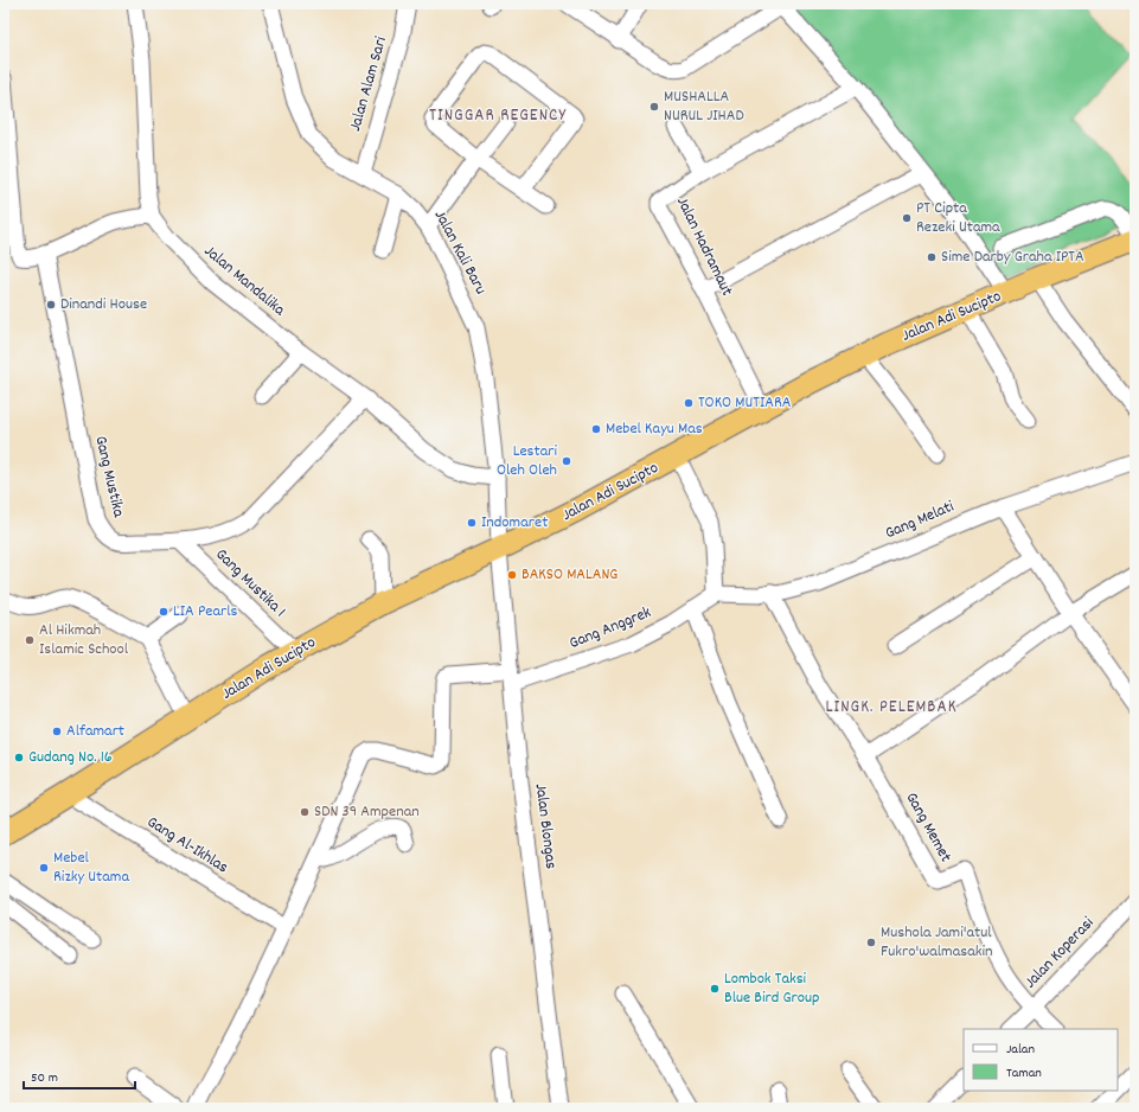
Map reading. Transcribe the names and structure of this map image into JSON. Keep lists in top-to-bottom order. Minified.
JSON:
{"streets":{"highway":["Jalan Adi Sucipto"],"street":["Jalan Alam Sari","Jalan Hadramaut","Jalan Kali Baru","Jalan Mandalika","Gang Mustika","Gang Melati","Gang Mustika 1","Gang Anggrek","Jalan Blongas","Gang Memet","Gang Al-Ikhlas","Jalan Koperasi"]},"crossings":[["Jalan Alam Sari","Jalan Kali Baru"],["Jalan Hadramaut","Jalan Adi Sucipto"],["Jalan Kali Baru","Jalan Mandalika"],["Jalan Kali Baru","Jalan Adi Sucipto"],["Jalan Kali Baru","Jalan Blongas"],["Jalan Mandalika","Gang Mustika"],["Jalan Adi Sucipto","Gang Mustika 1"],["Jalan Adi Sucipto","Jalan Blongas"],["Jalan Adi Sucipto","Gang Al-Ikhlas"],["Gang Mustika","Gang Mustika 1"],["Gang Melati","Gang Anggrek"],["Gang Anggrek","Jalan Blongas"],["Gang Memet","Jalan Koperasi"]],"districts":["TINGGAR REGENCY","LINGK. PELEMBAK"],"places":["MUSHALLA NURUL JIHAD","PT Cipta Rezeki Utama","Sime Darby Graha IPTA","Dinandi House","TOKO MUTIARA","Mebel Kayu Mas","Lestari Oleh Oleh","Indomaret","BAKSO MALANG","LIA Pearls","Al Hikmah Islamic School","Alfamart","Gudang No. 16","SDN 39 Ampenan","Mebel Rizky Utama","Mushola Jami'atul Fukro'walmasakin","Lombok Taksi Blue Bird Group"],"legend":["Jalan","Taman"],"scale_bar":"50 m"}
